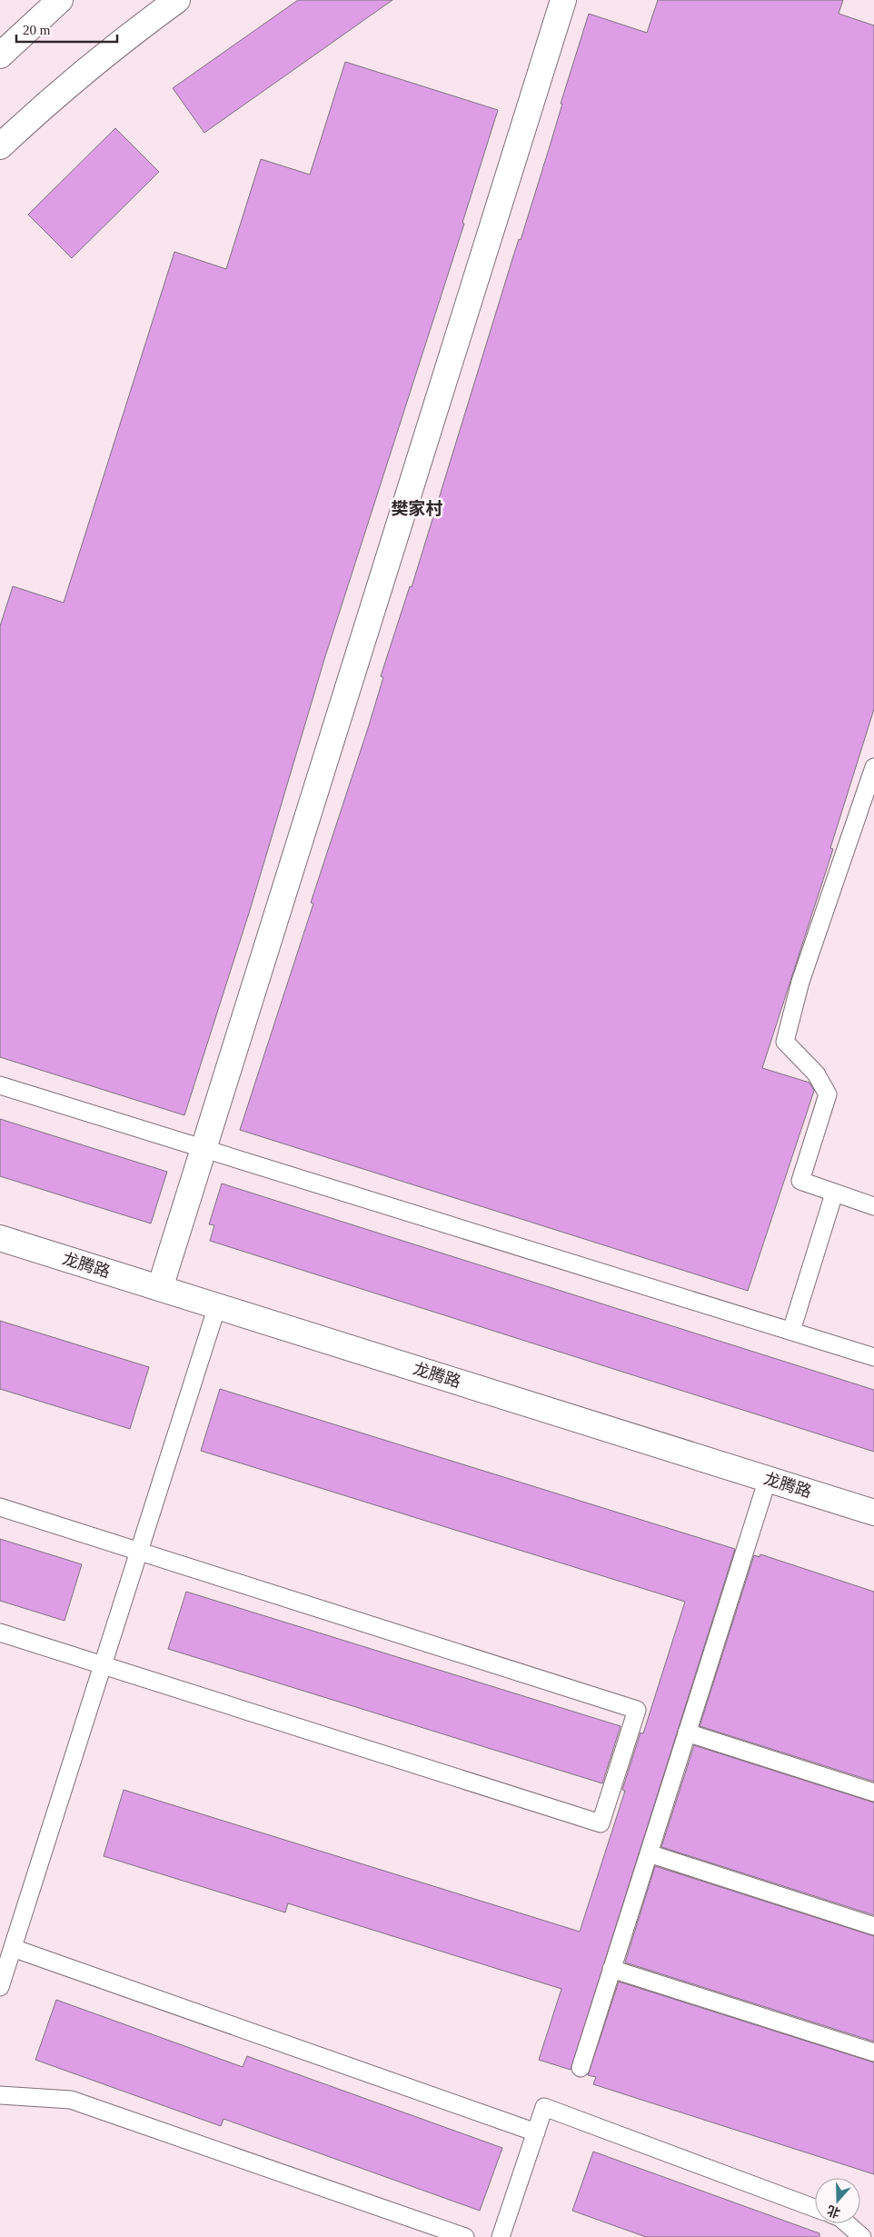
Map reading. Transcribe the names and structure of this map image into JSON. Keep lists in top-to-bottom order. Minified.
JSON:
{"streets":{"main road":["龙腾路"]},"districts":["樊家村"],"scale_bar":"20 m","north":"bottom"}
